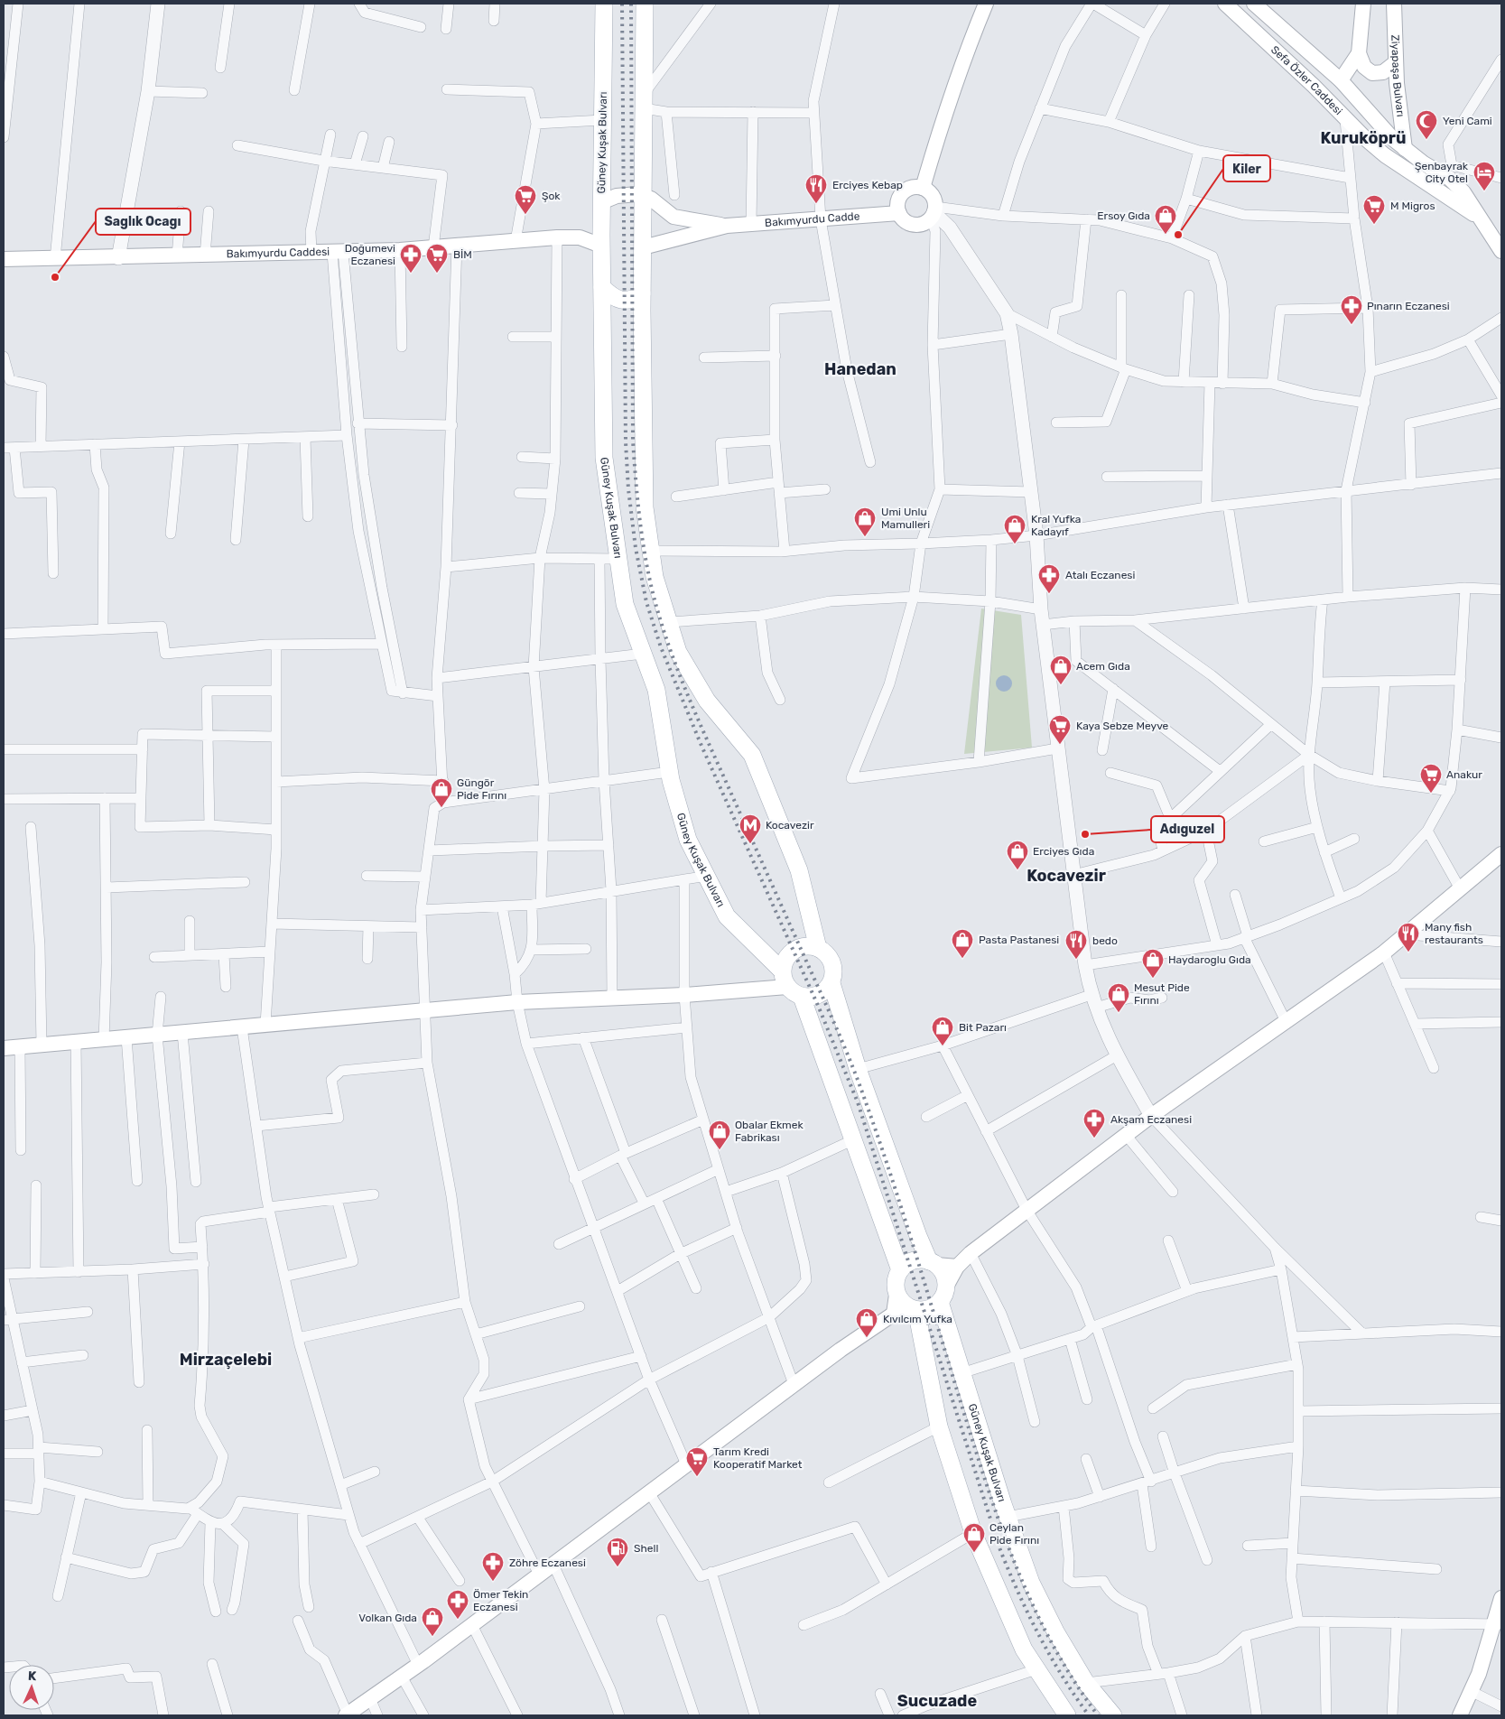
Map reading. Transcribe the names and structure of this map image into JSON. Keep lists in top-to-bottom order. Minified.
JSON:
{"streets":{"main road":["Ziyapaşa Bulvarı","Sefa Özler Caddesi","Güney Kuşak Bulvarı","Bakımyurdu Cadde","Bakımyurdu Caddesi"]},"crossings":[["Ziyapaşa Bulvarı","Sefa Özler Caddesi"]],"districts":["Kuruköprü","Hanedan","Kocavezir","Mirzaçelebi","Sucuzade"],"places":{"mosque":["Yeni Cami"],"hotel":["Şenbayrak City Otel"],"restaurant":["Erciyes Kebap","Many fish restaurants","bedo"],"supermarket":["Şok","M Migros","BİM","Kaya Sebze Meyve","Anakur","Tarım Kredi Kooperatif Market"],"other":["Kiler","Saglık Ocagı","Adıguzel"],"shop":["Ersoy Gıda","Umi Unlu Mamulleri","Kral Yufka Kadayıf","Acem Gıda","Güngör Pide Fırını","Erciyes Gıda","Pasta Pastanesi","Haydaroglu Gıda","Mesut Pide Fırını","Bit Pazarı","Obalar Ekmek Fabrikası","Kıvılcım Yufka","Ceylan Pide Fırını","Volkan Gıda"],"pharmacy":["Doğumevi Eczanesi","Pınarın Eczanesi","Atalı Eczanesi","Akşam Eczanesi","Zöhre Eczanesi","Ömer Tekin Eczanesi"],"metro station":["Kocavezir"],"fuel station":["Shell"]},"north":"top"}
